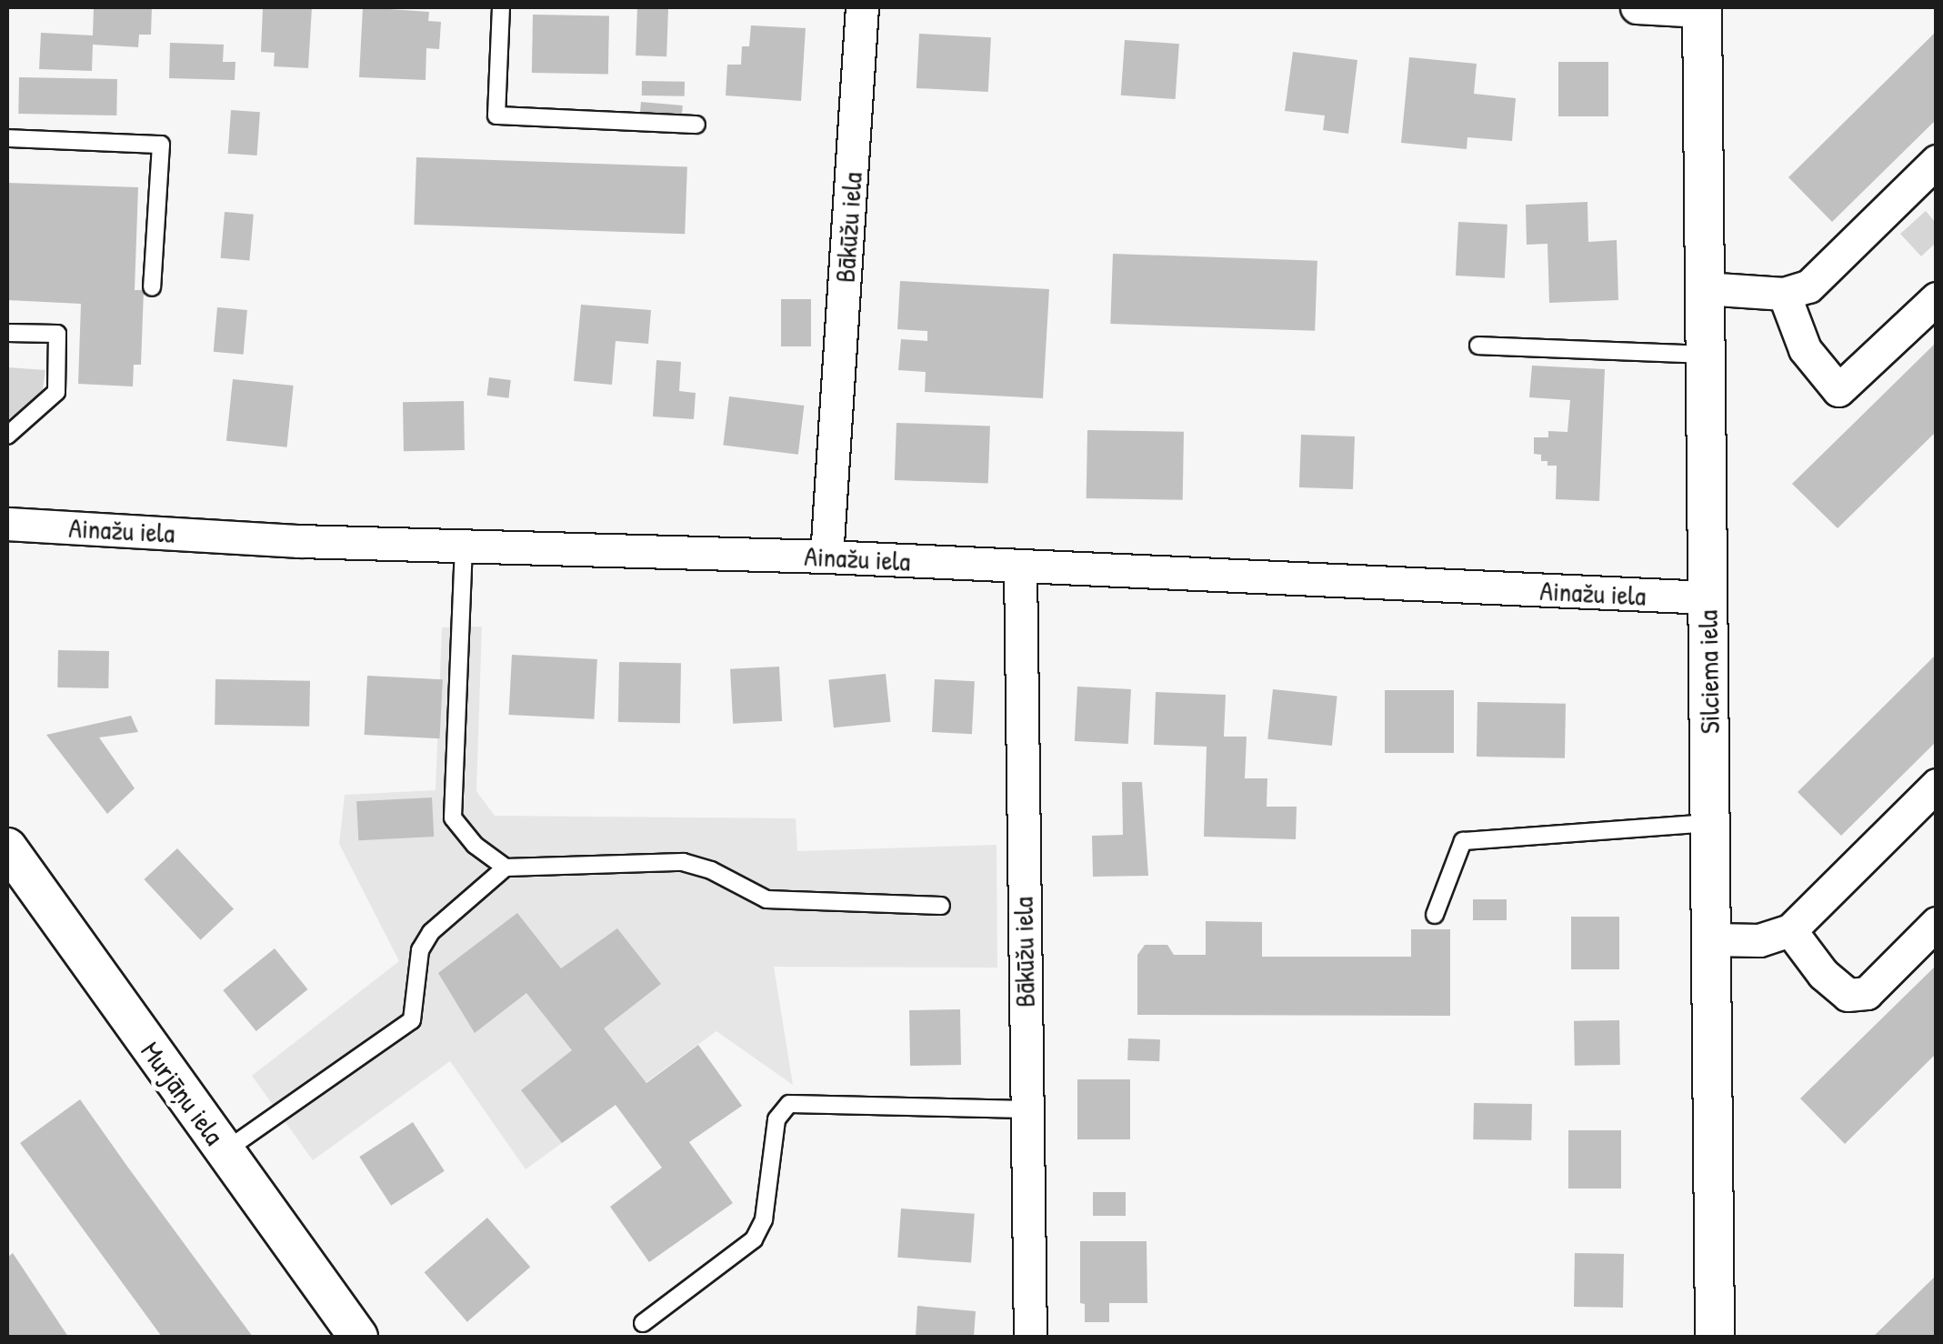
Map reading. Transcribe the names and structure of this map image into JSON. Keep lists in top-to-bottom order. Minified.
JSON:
{"streets":{"street":["Bākūžu iela","Ainažu iela","Silciema iela","Murjāņu iela"]},"crossings":[["Bākūžu iela","Ainažu iela"],["Ainažu iela","Silciema iela"]]}
